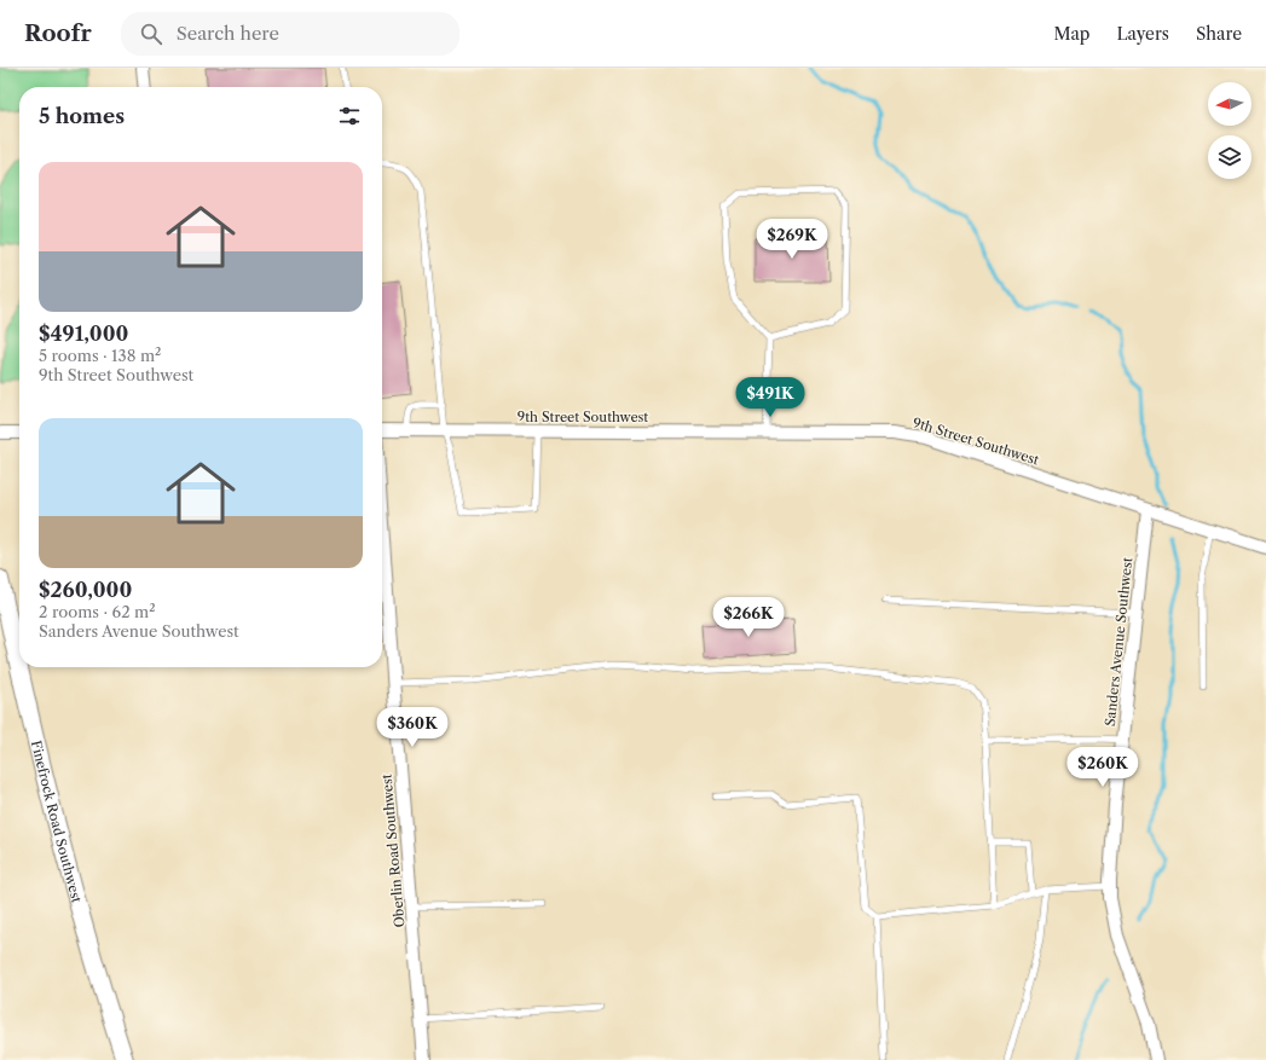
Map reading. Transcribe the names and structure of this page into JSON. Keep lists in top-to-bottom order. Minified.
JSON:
{"streets":{"main road":["Finefrock Road Southwest"],"street":["9th Street Southwest","Sanders Avenue Southwest","Oberlin Road Southwest"]},"crossings":[["9th Street Southwest","Sanders Avenue Southwest"]],"north":"left","page":{"header":"Roofr","search":"Search here","nav":["Map","Layers","Share"],"heading":"5 homes","list":[{"name":"$491,000","note":"5 rooms · 138 m² · 9th Street Southwest"},{"name":"$260,000","note":"2 rooms · 62 m² · Sanders Avenue Southwest"}],"price":["$269K","$491K","$266K","$360K","$260K"]}}
